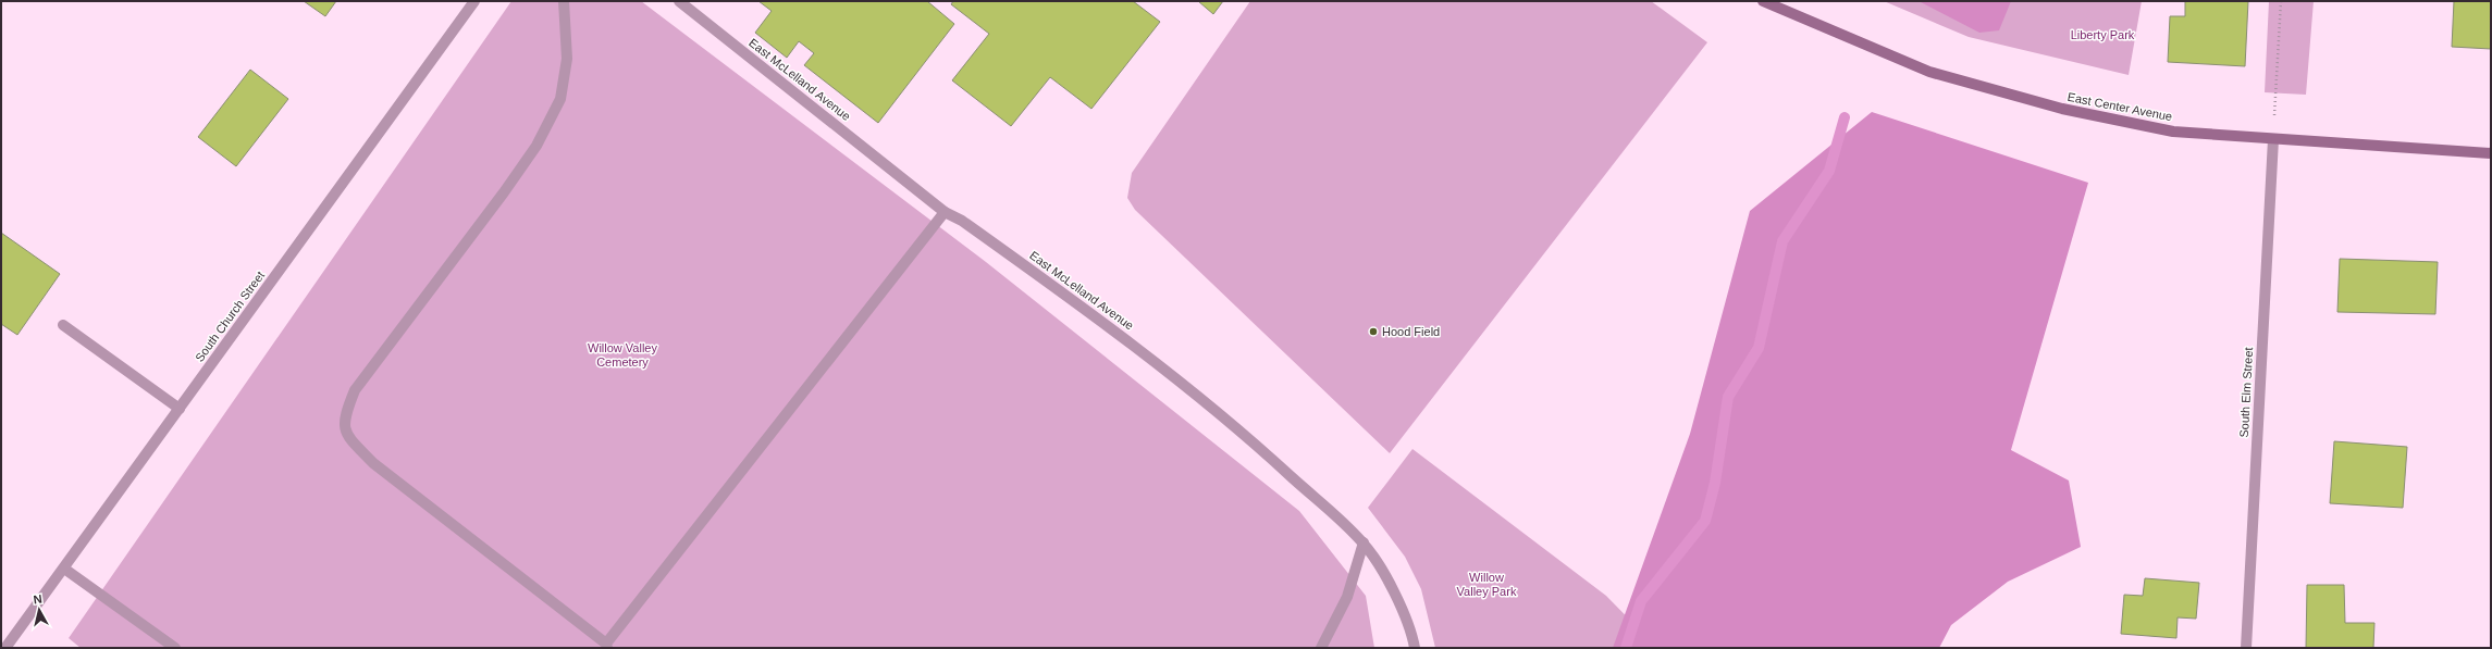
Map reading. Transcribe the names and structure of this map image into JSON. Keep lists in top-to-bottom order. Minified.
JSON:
{"streets":{"street":["East McLelland Avenue","East Center Avenue","South Church Street","South Elm Street"]},"crossings":[["East Center Avenue","South Elm Street"]],"parks":["Liberty Park","Willow Valley Cemetery","Willow Valley Park"],"places":["Hood Field"],"north":"top"}
